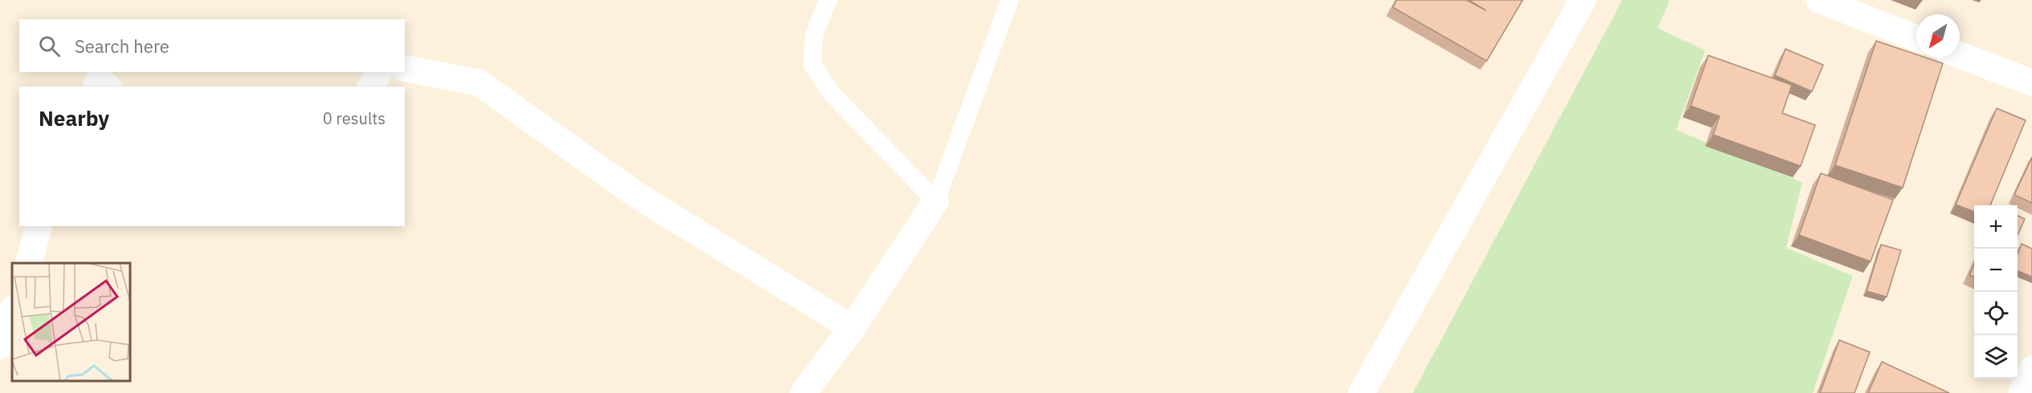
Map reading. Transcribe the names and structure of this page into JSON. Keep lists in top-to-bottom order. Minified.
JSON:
{"north":"bottom left","page":{"search":"Search here","heading":["Nearby","0 results"],"map_buttons":["+","−"]}}
